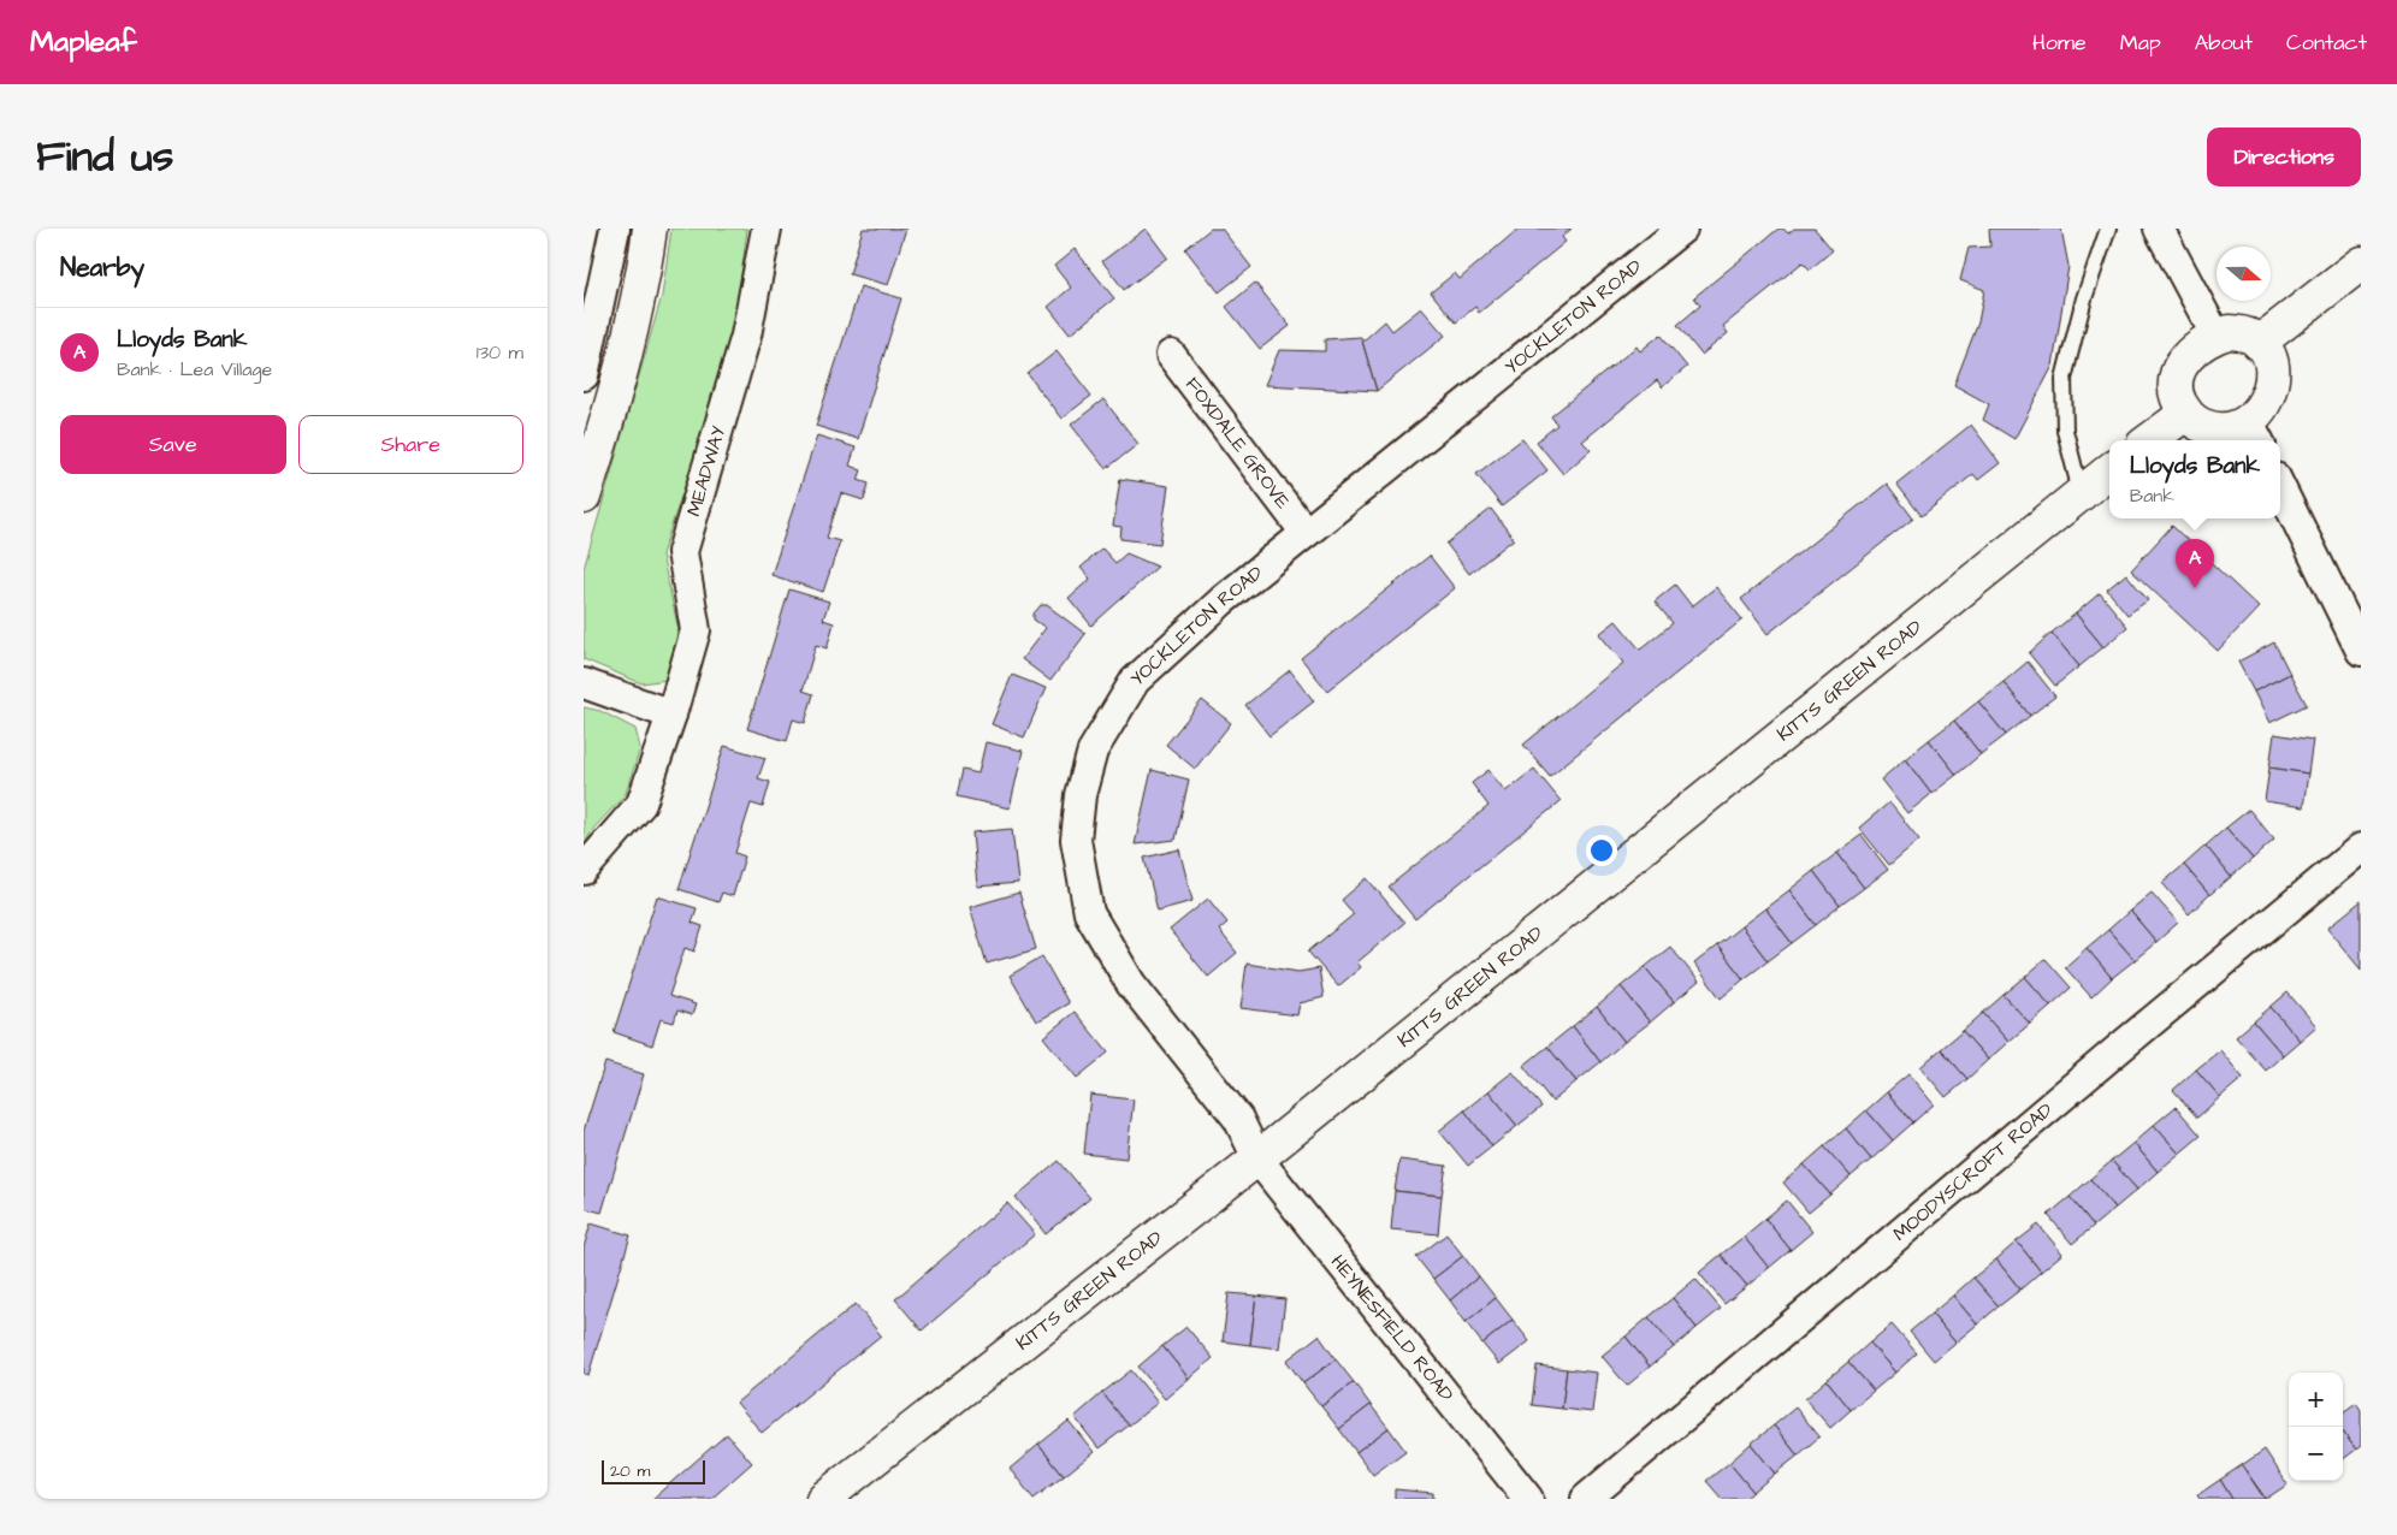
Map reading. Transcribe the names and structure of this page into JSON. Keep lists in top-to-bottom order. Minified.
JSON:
{"streets":{"street":["YOCKLETON ROAD","FOXDALE GROVE","MEADWAY","KITTS GREEN ROAD","MOODYSCROFT ROAD","HEYNESFIELD ROAD"]},"crossings":[["YOCKLETON ROAD","FOXDALE GROVE"],["YOCKLETON ROAD","KITTS GREEN ROAD"],["YOCKLETON ROAD","HEYNESFIELD ROAD"],["KITTS GREEN ROAD","HEYNESFIELD ROAD"]],"scale_bar":"20 m","north":"right","page":{"header":"Mapleaf","nav":["Home","Map","About","Contact"],"title":"Find us","buttons":["Directions",["Save","Share"]],"heading":"Nearby","list":[{"mark":"A","name":"Lloyds Bank","note":"Bank · Lea Village","value":"130 m"}],"popup":["Lloyds Bank","Bank"],"pins":"A","map_buttons":["+","−"],"scale":"20 m"}}
